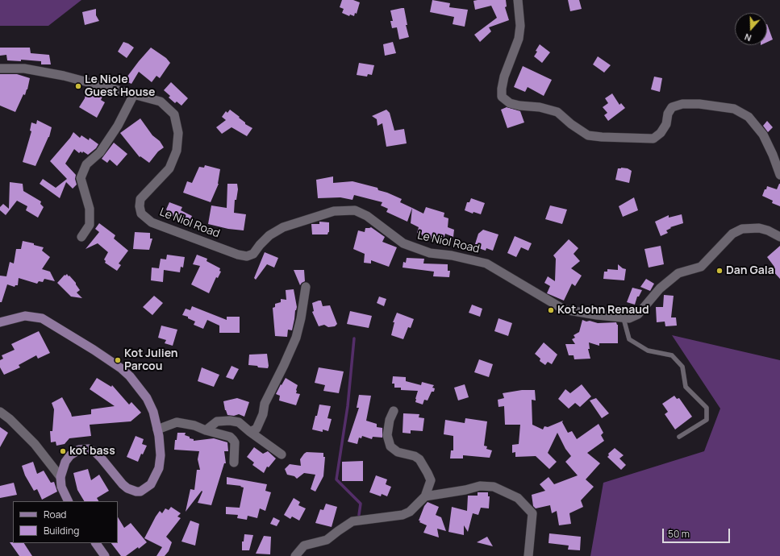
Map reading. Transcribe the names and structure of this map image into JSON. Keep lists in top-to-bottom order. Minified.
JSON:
{"streets":{"street":["Le Niol Road"]},"places":["Le Niole Guest House","Dan Gala","Kot John Renaud","Kot Julien Parcou","kot bass"],"legend":["Road","Building"],"scale_bar":"50 m","north":"bottom"}
